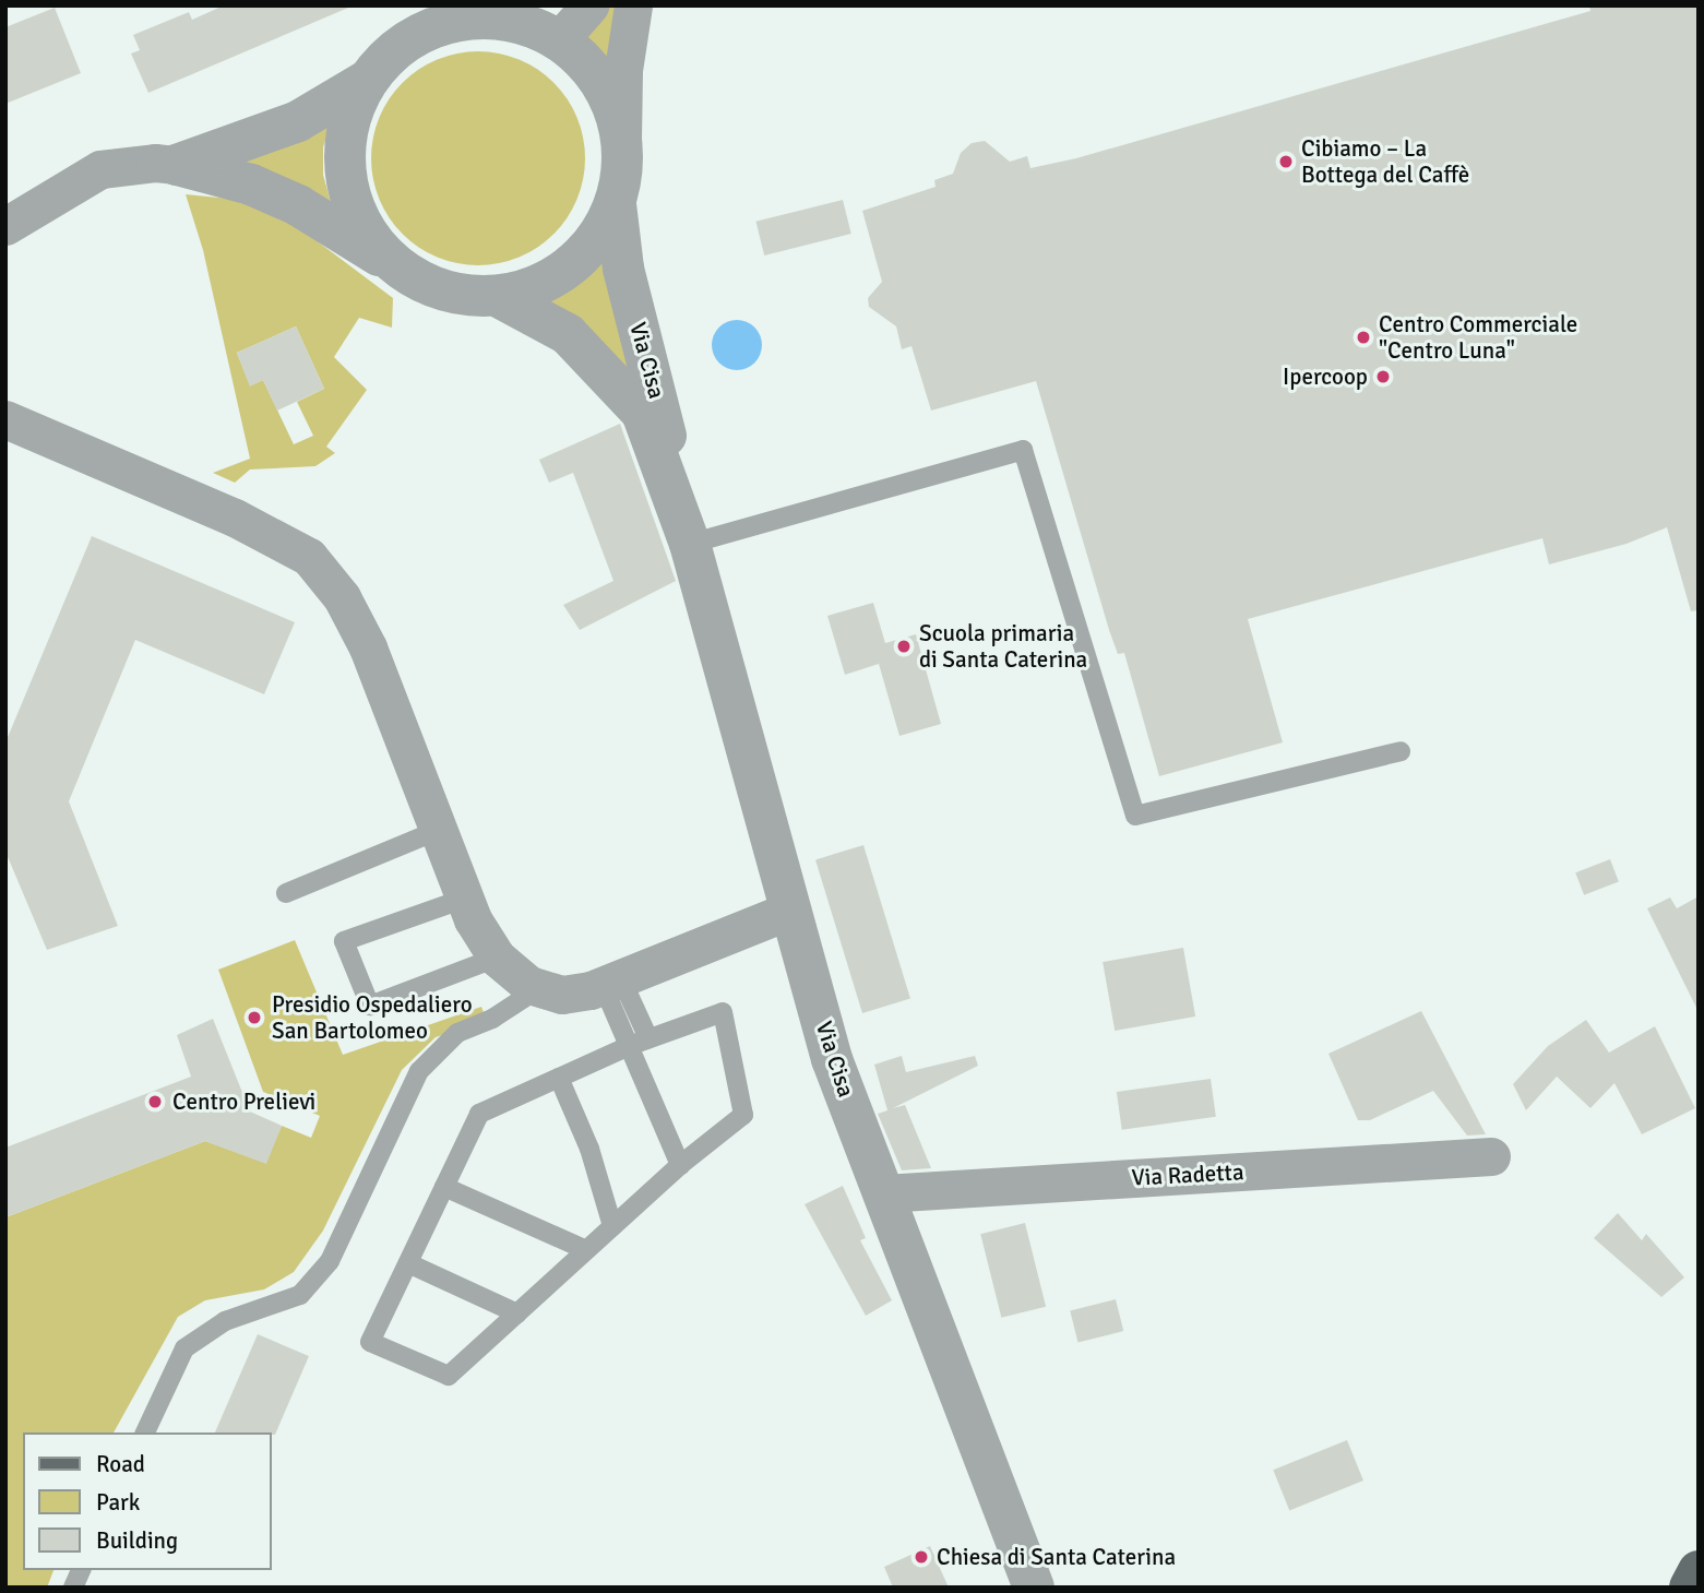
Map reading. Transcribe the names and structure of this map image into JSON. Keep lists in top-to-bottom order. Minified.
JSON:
{"streets":{"street":["Via Cisa","Via Radetta"]},"crossings":[["Via Cisa","Via Radetta"]],"places":["Cibiamo – La Bottega del Caffè","Centro Commerciale \"Centro Luna\"","Ipercoop","Scuola primaria di Santa Caterina","Presidio Ospedaliero San Bartolomeo","Centro Prelievi","Chiesa di Santa Caterina"],"legend":["Road","Park","Building"]}
